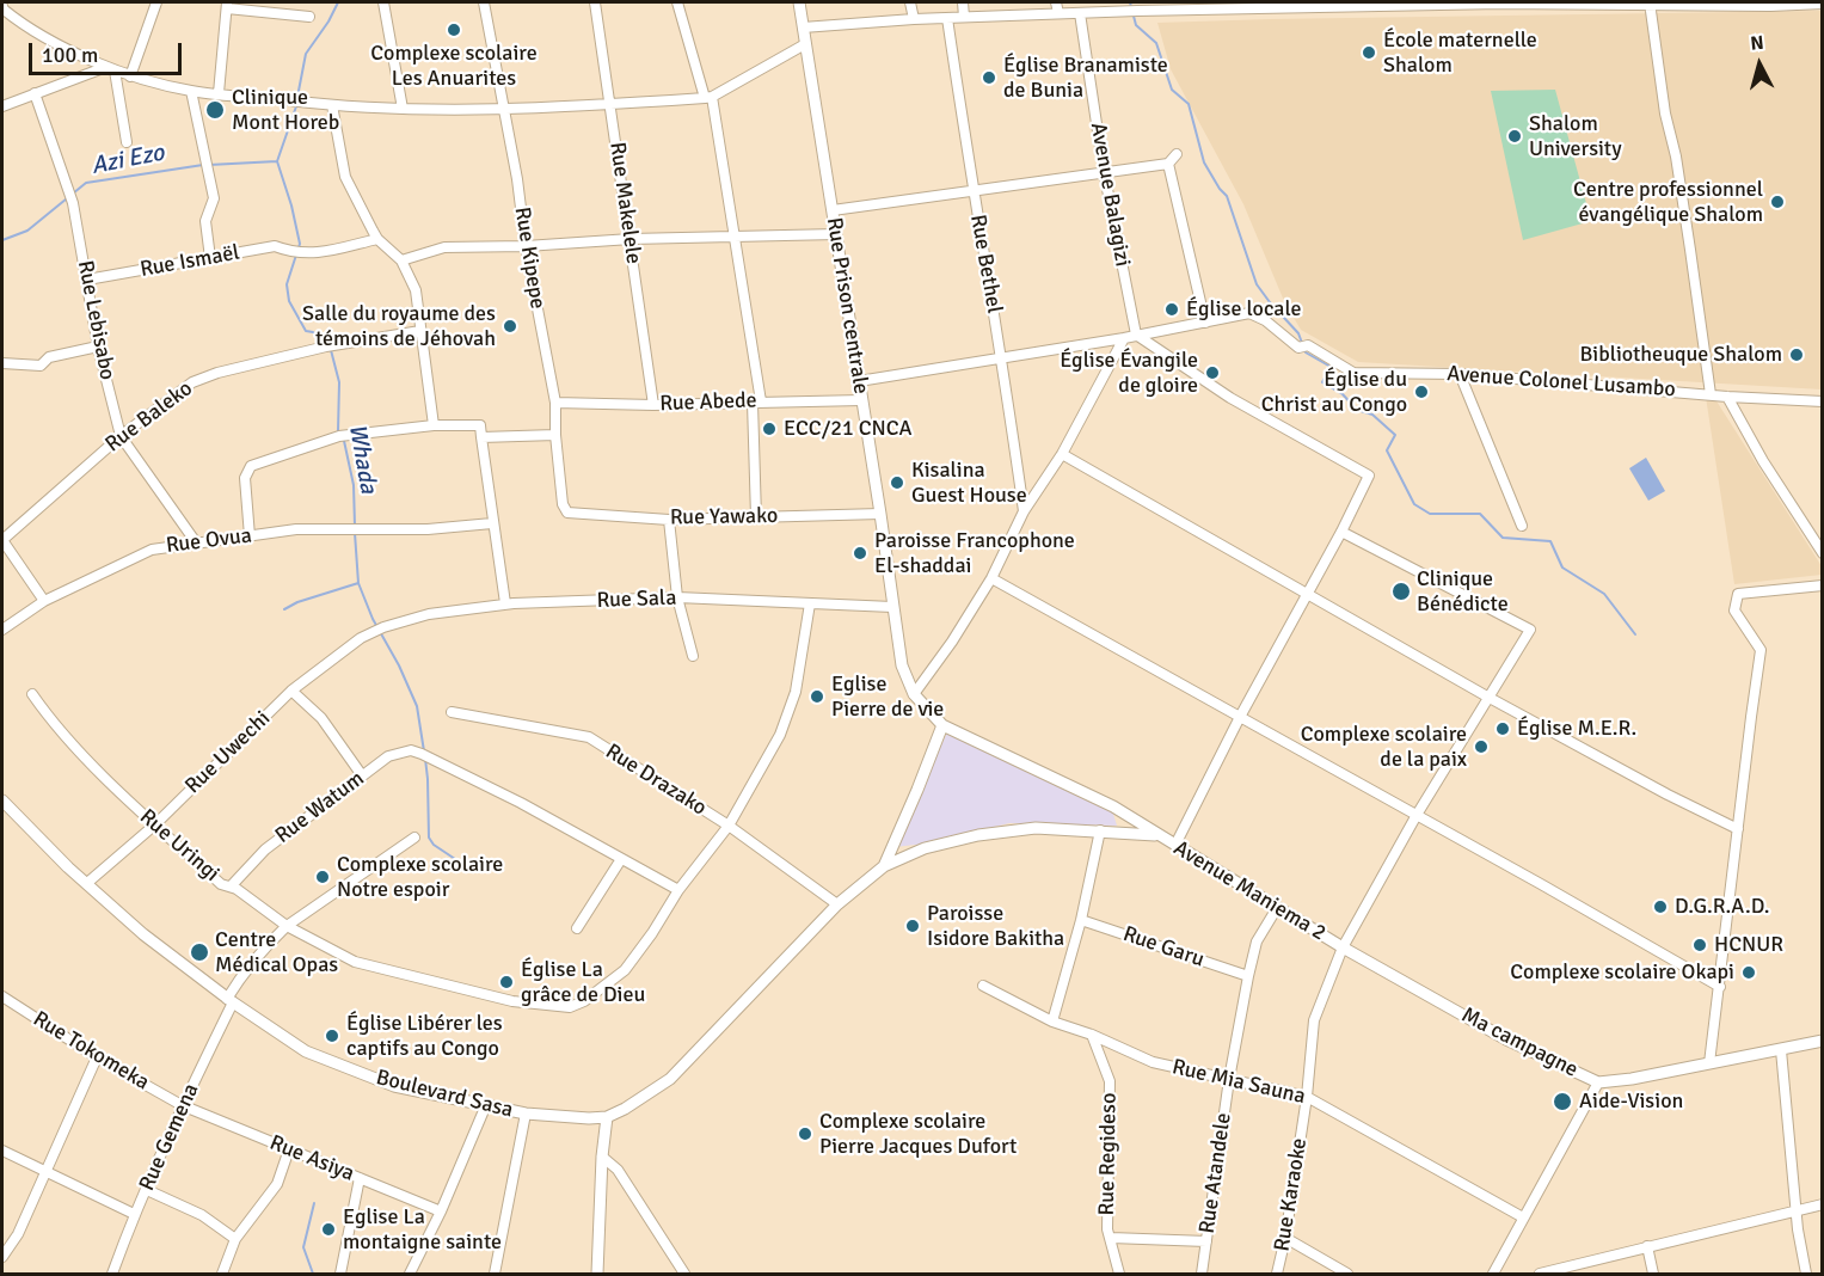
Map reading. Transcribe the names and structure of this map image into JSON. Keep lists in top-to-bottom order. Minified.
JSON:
{"streets":{"street":["Avenue Balagizi","Rue Makelele","Rue Kipepe","Rue Ismaël","Rue Bethel","Rue Prison centrale","Rue Lebisabo","Avenue Colonel Lusambo","Rue Abede","Rue Baleko","Rue Yawako","Rue Ovua","Rue Sala","Rue Uwechi","Rue Drazako","Rue Watum","Rue Uringi","Avenue Maniema 2","Rue Garu","Ma campagne","Rue Tokomeka","Rue Mia Sauna","Boulevard Sasa","Rue Gemena","Rue Regideso","Rue Asiya","Rue Atandele","Rue Karaoke"]},"crossings":[["Avenue Balagizi","Avenue Colonel Lusambo"],["Rue Makelele","Rue Abede"],["Rue Kipepe","Rue Abede"],["Rue Kipepe","Rue Yawako"],["Rue Ismaël","Rue Lebisabo"],["Rue Bethel","Avenue Colonel Lusambo"],["Rue Prison centrale","Avenue Colonel Lusambo"],["Rue Prison centrale","Rue Abede"],["Rue Prison centrale","Rue Yawako"],["Rue Prison centrale","Rue Sala"],["Rue Prison centrale","Avenue Maniema 2"],["Rue Prison centrale","Boulevard Sasa"],["Rue Lebisabo","Rue Baleko"],["Rue Sala","Rue Uwechi"],["Rue Sala","Rue Uringi"],["Rue Uwechi","Rue Uringi"],["Rue Uwechi","Boulevard Sasa"],["Rue Drazako","Rue Uringi"],["Rue Drazako","Boulevard Sasa"],["Rue Watum","Rue Uringi"],["Rue Uringi","Rue Gemena"],["Avenue Maniema 2","Ma campagne"],["Avenue Maniema 2","Boulevard Sasa"],["Avenue Maniema 2","Rue Atandele"],["Avenue Maniema 2","Rue Karaoke"],["Rue Garu","Rue Atandele"],["Ma campagne","Rue Karaoke"],["Rue Tokomeka","Rue Gemena"],["Rue Tokomeka","Rue Asiya"],["Rue Mia Sauna","Rue Regideso"],["Rue Mia Sauna","Rue Atandele"],["Rue Mia Sauna","Rue Karaoke"],["Boulevard Sasa","Rue Gemena"],["Rue Gemena","Rue Asiya"]],"water":["Azi Ezo","Whada"],"places":["Complexe scolaire Les Anuarites","École maternelle Shalom","Église Branamiste de Bunia","Clinique Mont Horeb","Shalom University","Centre professionnel évangélique Shalom","Église locale","Salle du royaume des témoins de Jéhovah","Bibliotheuque Shalom","Église Évangile de gloire","Église du Christ au Congo","ECC/21 CNCA","Kisalina Guest House","Paroisse Francophone El-shaddai","Clinique Bénédicte","Eglise Pierre de vie","Église M.E.R.","Complexe scolaire de la paix","Complexe scolaire Notre espoir","D.G.R.A.D.","Paroisse Isidore Bakitha","HCNUR","Centre Médical Opas","Complexe scolaire Okapi","Église La grâce de Dieu","Église Libérer les captifs au Congo","Aide-Vision","Complexe scolaire Pierre Jacques Dufort","Eglise La montaigne sainte"],"scale_bar":"100 m","north":"top"}
